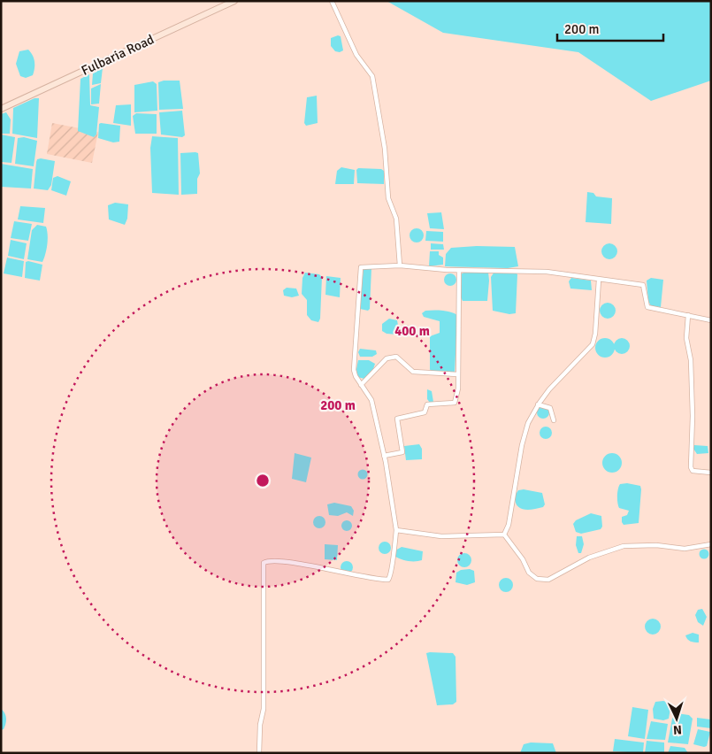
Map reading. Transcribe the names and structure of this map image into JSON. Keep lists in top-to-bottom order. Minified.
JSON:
{"streets":{"main road":["Fulbaria Road"]},"scale_bar":"200 m","north":"bottom","rings":["400 m","200 m"]}
